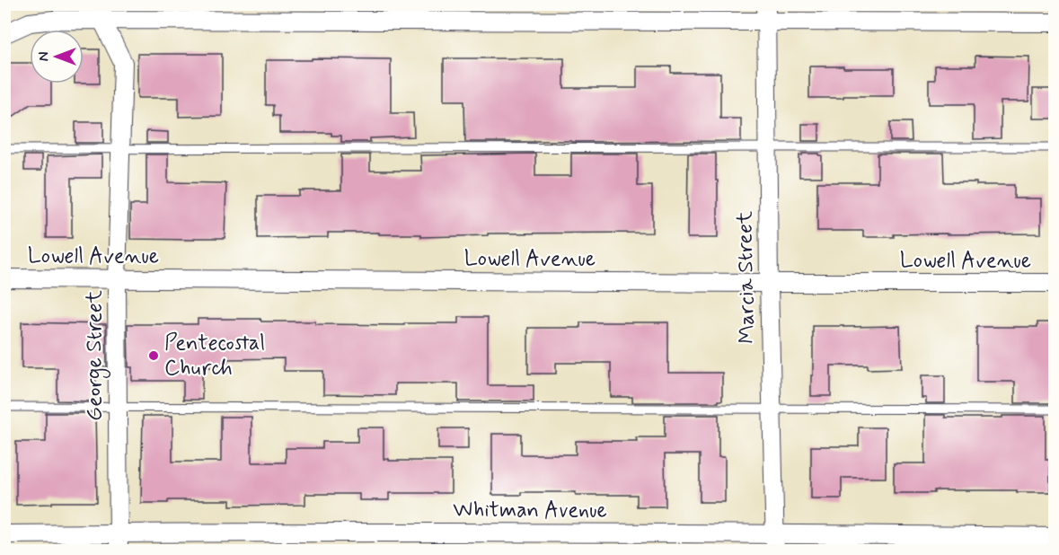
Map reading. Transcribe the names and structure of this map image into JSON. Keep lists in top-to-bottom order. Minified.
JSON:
{"streets":{"street":["Lowell Avenue","Marcia Street","George Street","Whitman Avenue"]},"crossings":[["Lowell Avenue","Marcia Street"],["Lowell Avenue","George Street"],["Marcia Street","Whitman Avenue"],["George Street","Whitman Avenue"]],"places":["Pentecostal Church"],"north":"left"}
